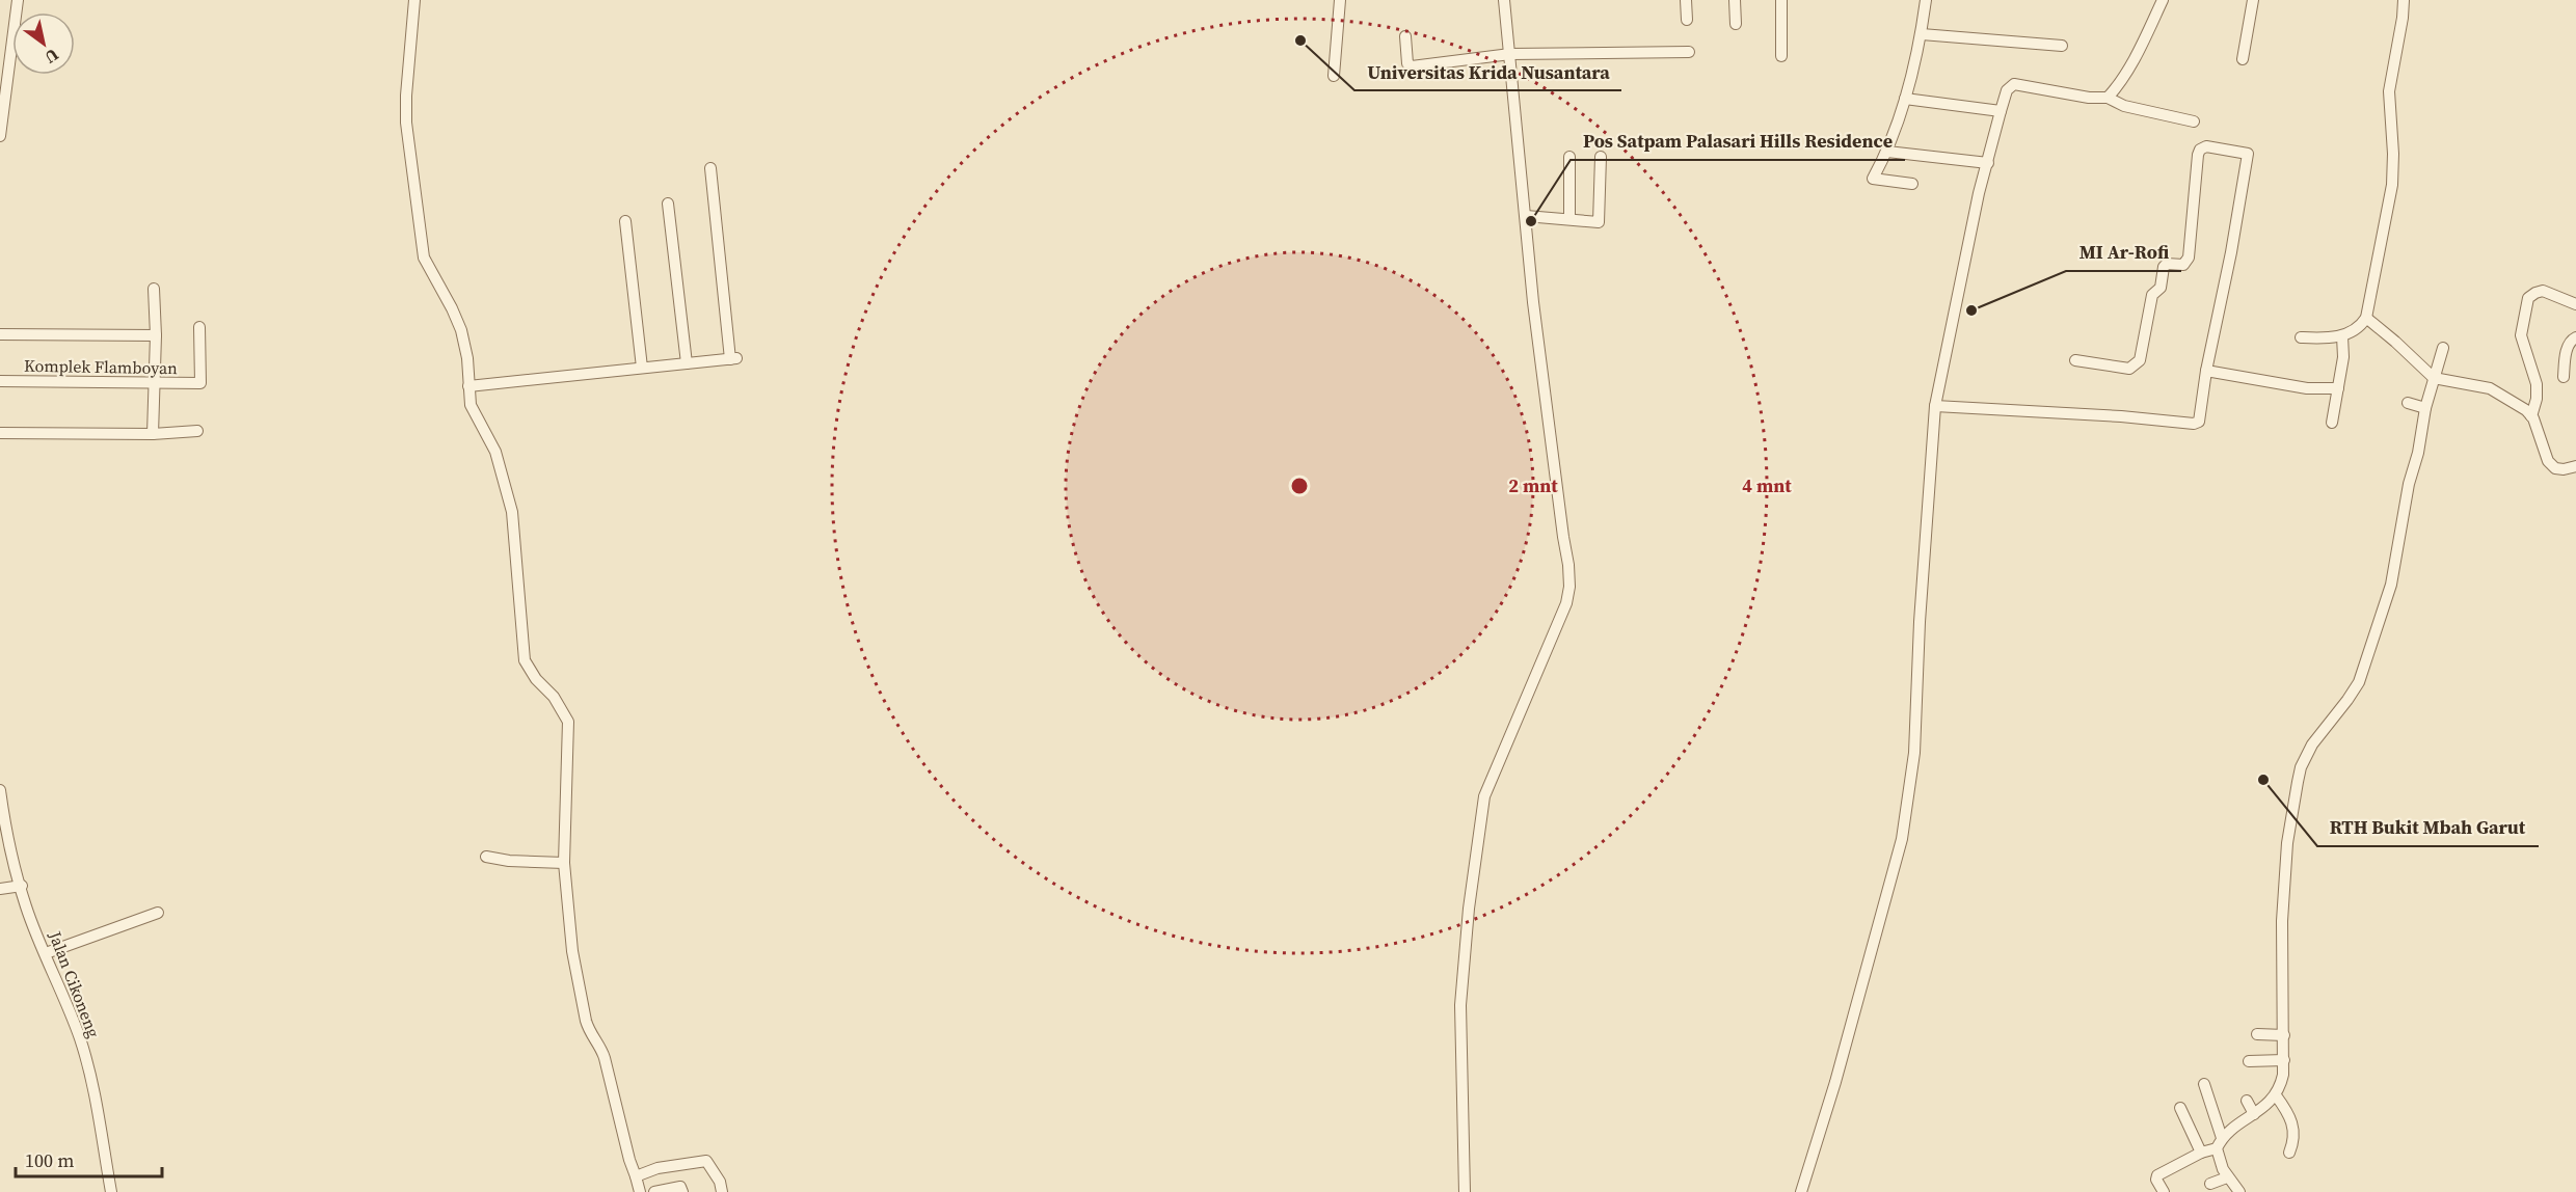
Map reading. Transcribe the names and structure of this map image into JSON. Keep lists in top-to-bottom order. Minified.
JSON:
{"streets":{"street":["Komplek Flamboyan","Jalan Cikoneng"]},"places":["Universitas Krida Nusantara","Pos Satpam Palasari Hills Residence","MI Ar-Rofi","RTH Bukit Mbah Garut"],"scale_bar":"100 m","north":"bottom right","rings":["2 mnt","4 mnt"]}
